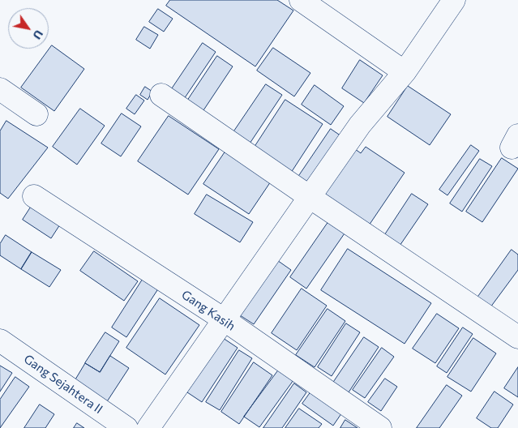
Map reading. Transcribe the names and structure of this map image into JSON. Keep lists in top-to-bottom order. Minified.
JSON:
{"streets":{"street":["Gang Kasih","Gang Sejahtera II"]},"north":"bottom right"}
